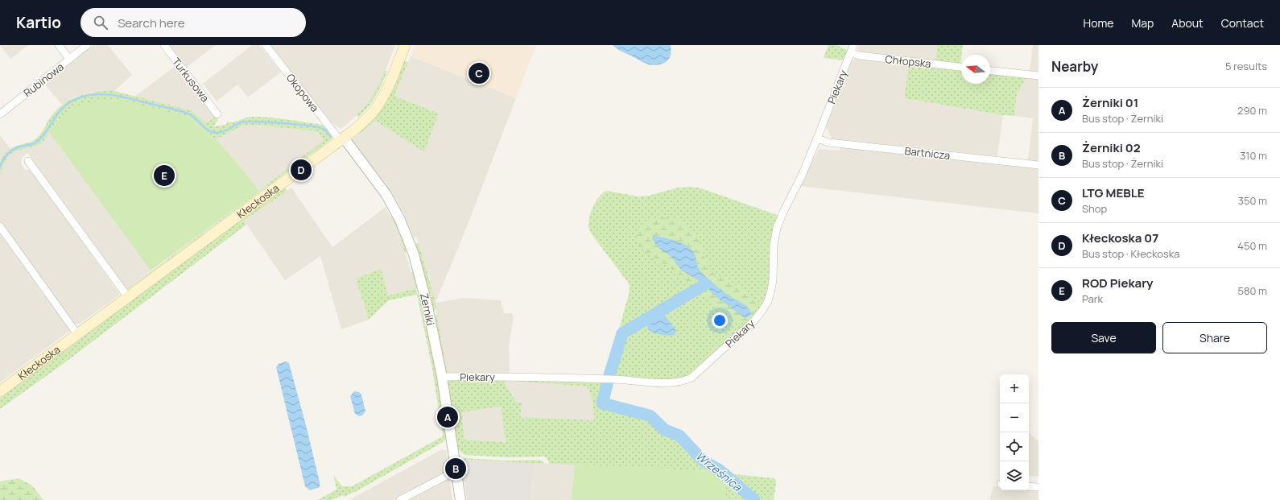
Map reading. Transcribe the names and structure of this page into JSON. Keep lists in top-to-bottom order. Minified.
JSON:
{"streets":{"main road":["Kłeckoska"],"street":["Chłopska","Rubinowa","Turkusowa","Piekary","Okopowa","Bartnicza","Żerniki"]},"crossings":[["Chłopska","Piekary"],["Piekary","Bartnicza"],["Piekary","Żerniki"],["Okopowa","Kłeckoska"],["Okopowa","Żerniki"],["Kłeckoska","Żerniki"]],"water":["Wrześnica"],"north":"left","page":{"header":"Kartio","search":"Search here","nav":["Home","Map","About","Contact"],"heading":["Nearby","5 results"],"pins":["C","D","E","A","B"],"list":[{"mark":"A","name":"Żerniki 01","note":"Bus stop · Żerniki","value":"290 m"},{"mark":"B","name":"Żerniki 02","note":"Bus stop · Żerniki","value":"310 m"},{"mark":"C","name":"LTG MEBLE","note":"Shop","value":"350 m"},{"mark":"D","name":"Kłeckoska 07","note":"Bus stop · Kłeckoska","value":"450 m"},{"mark":"E","name":"ROD Piekary","note":"Park","value":"580 m"}],"buttons":["Save","Share"],"map_buttons":["+","−"]}}
